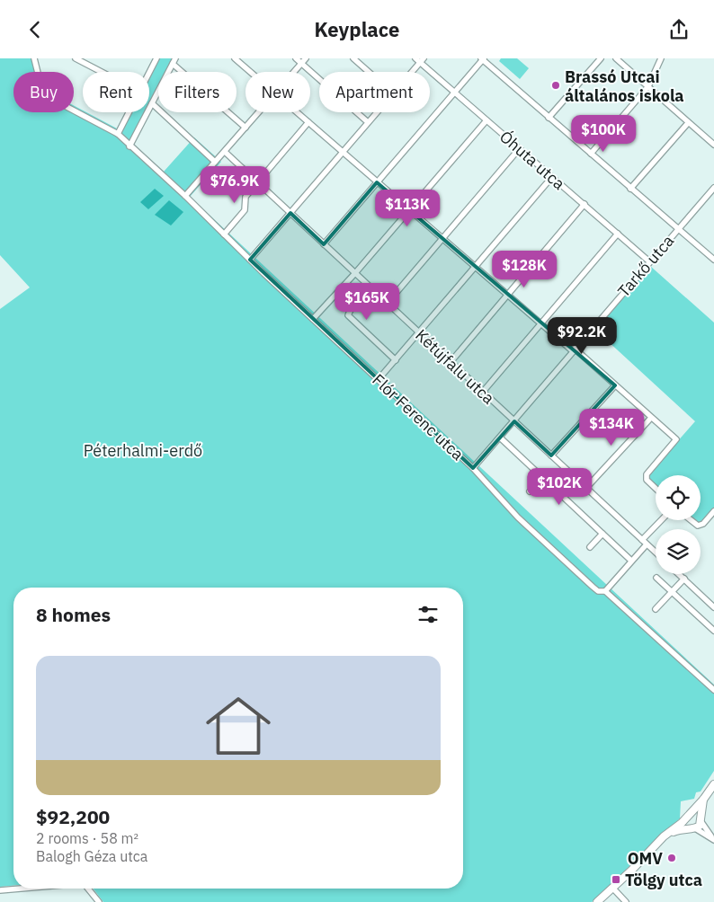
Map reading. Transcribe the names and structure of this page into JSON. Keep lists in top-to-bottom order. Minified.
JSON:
{"streets":{"street":["Óhuta utca","Tarkő utca","Kétújfalu utca","Flór Ferenc utca"]},"crossings":[["Óhuta utca","Tarkő utca"],["Tarkő utca","Kétújfalu utca"],["Tarkő utca","Flór Ferenc utca"]],"parks":["Péterhalmi-erdő"],"places":{"other":["Brassó Utcai általános iskola","OMV"],"transit":["Tölgy utca"]},"page":{"header":"Keyplace","chip":["Buy","Rent","Filters","New","Apartment"],"price":["$100K","$76.9K","$113K","$128K","$165K","$92.2K","$134K","$102K"],"heading":"8 homes","list":[{"name":"$92,200","note":"2 rooms · 58 m² · Balogh Géza utca"}]}}
